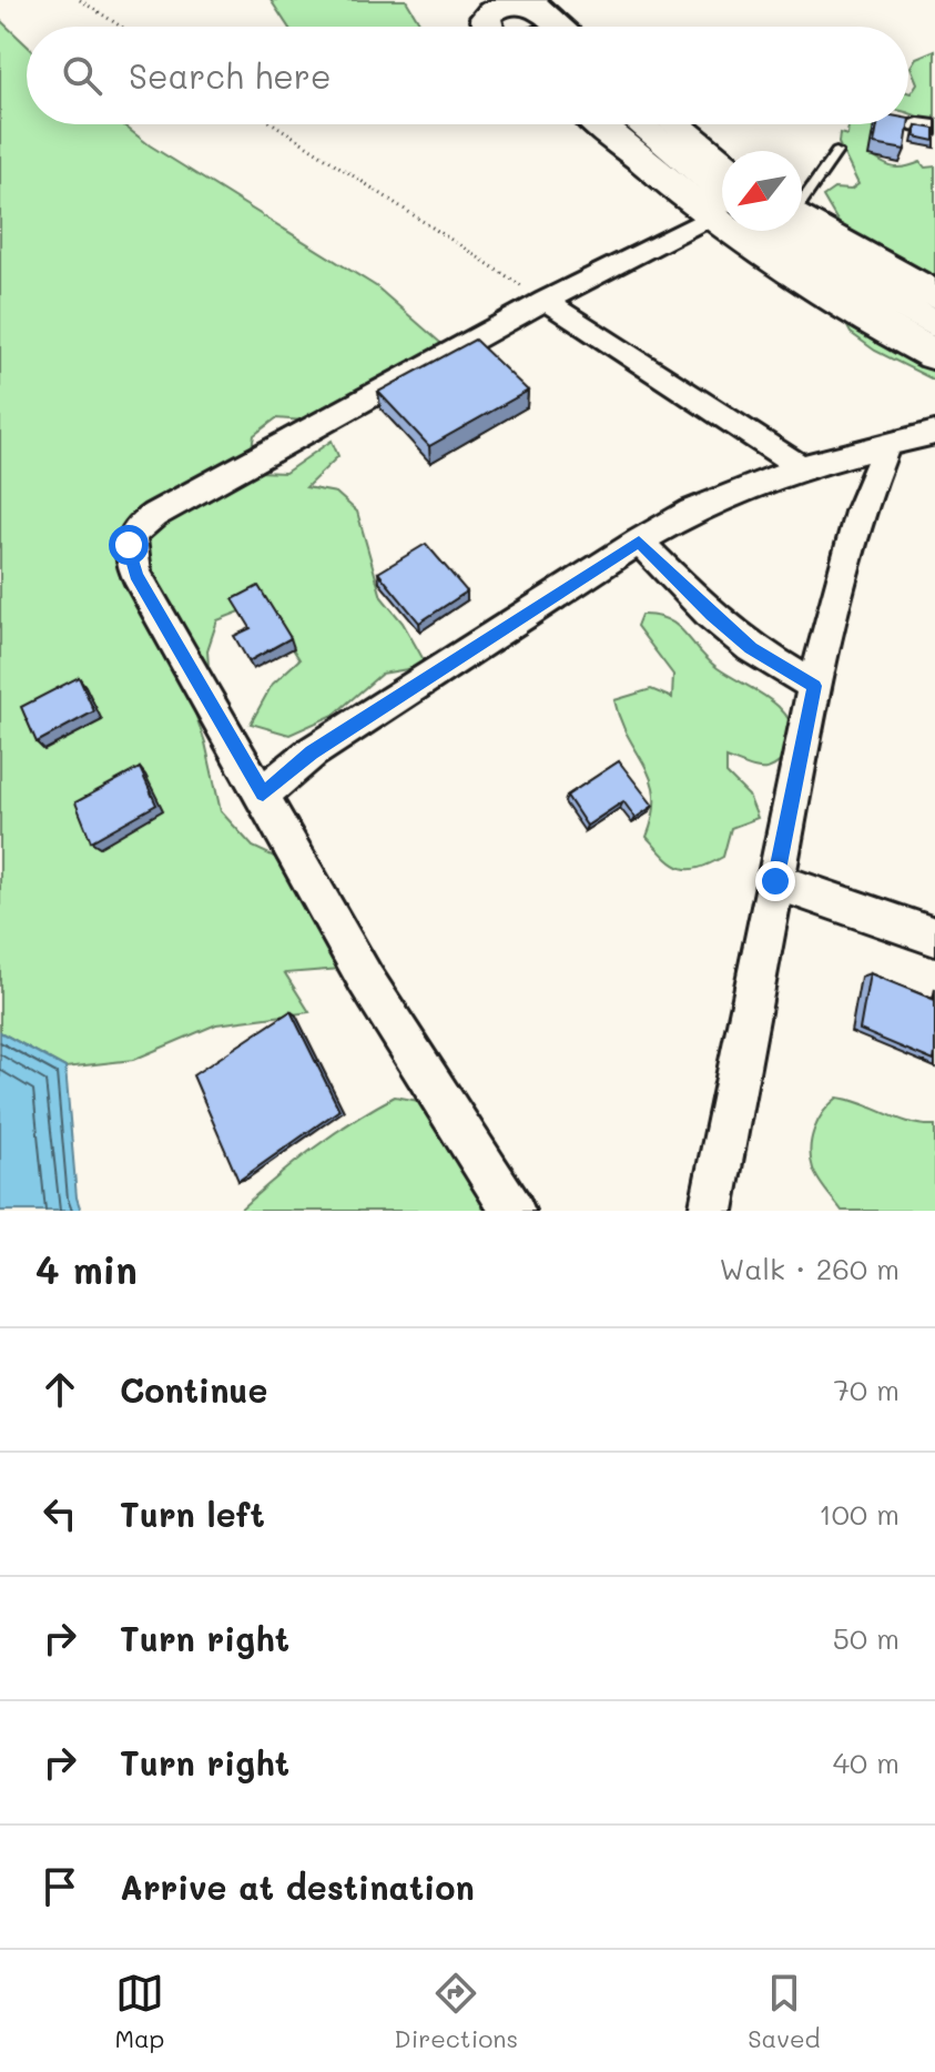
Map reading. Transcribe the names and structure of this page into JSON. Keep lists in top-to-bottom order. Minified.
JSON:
{"north":"bottom left","page":{"search":"Search here","heading":["4 min","Walk · 260 m"],"list":[["Continue","70 m"],["Turn left","100 m"],["Turn right","50 m"],["Turn right","40 m"],"Arrive at destination"],"nav":["Map","Directions","Saved"]}}
